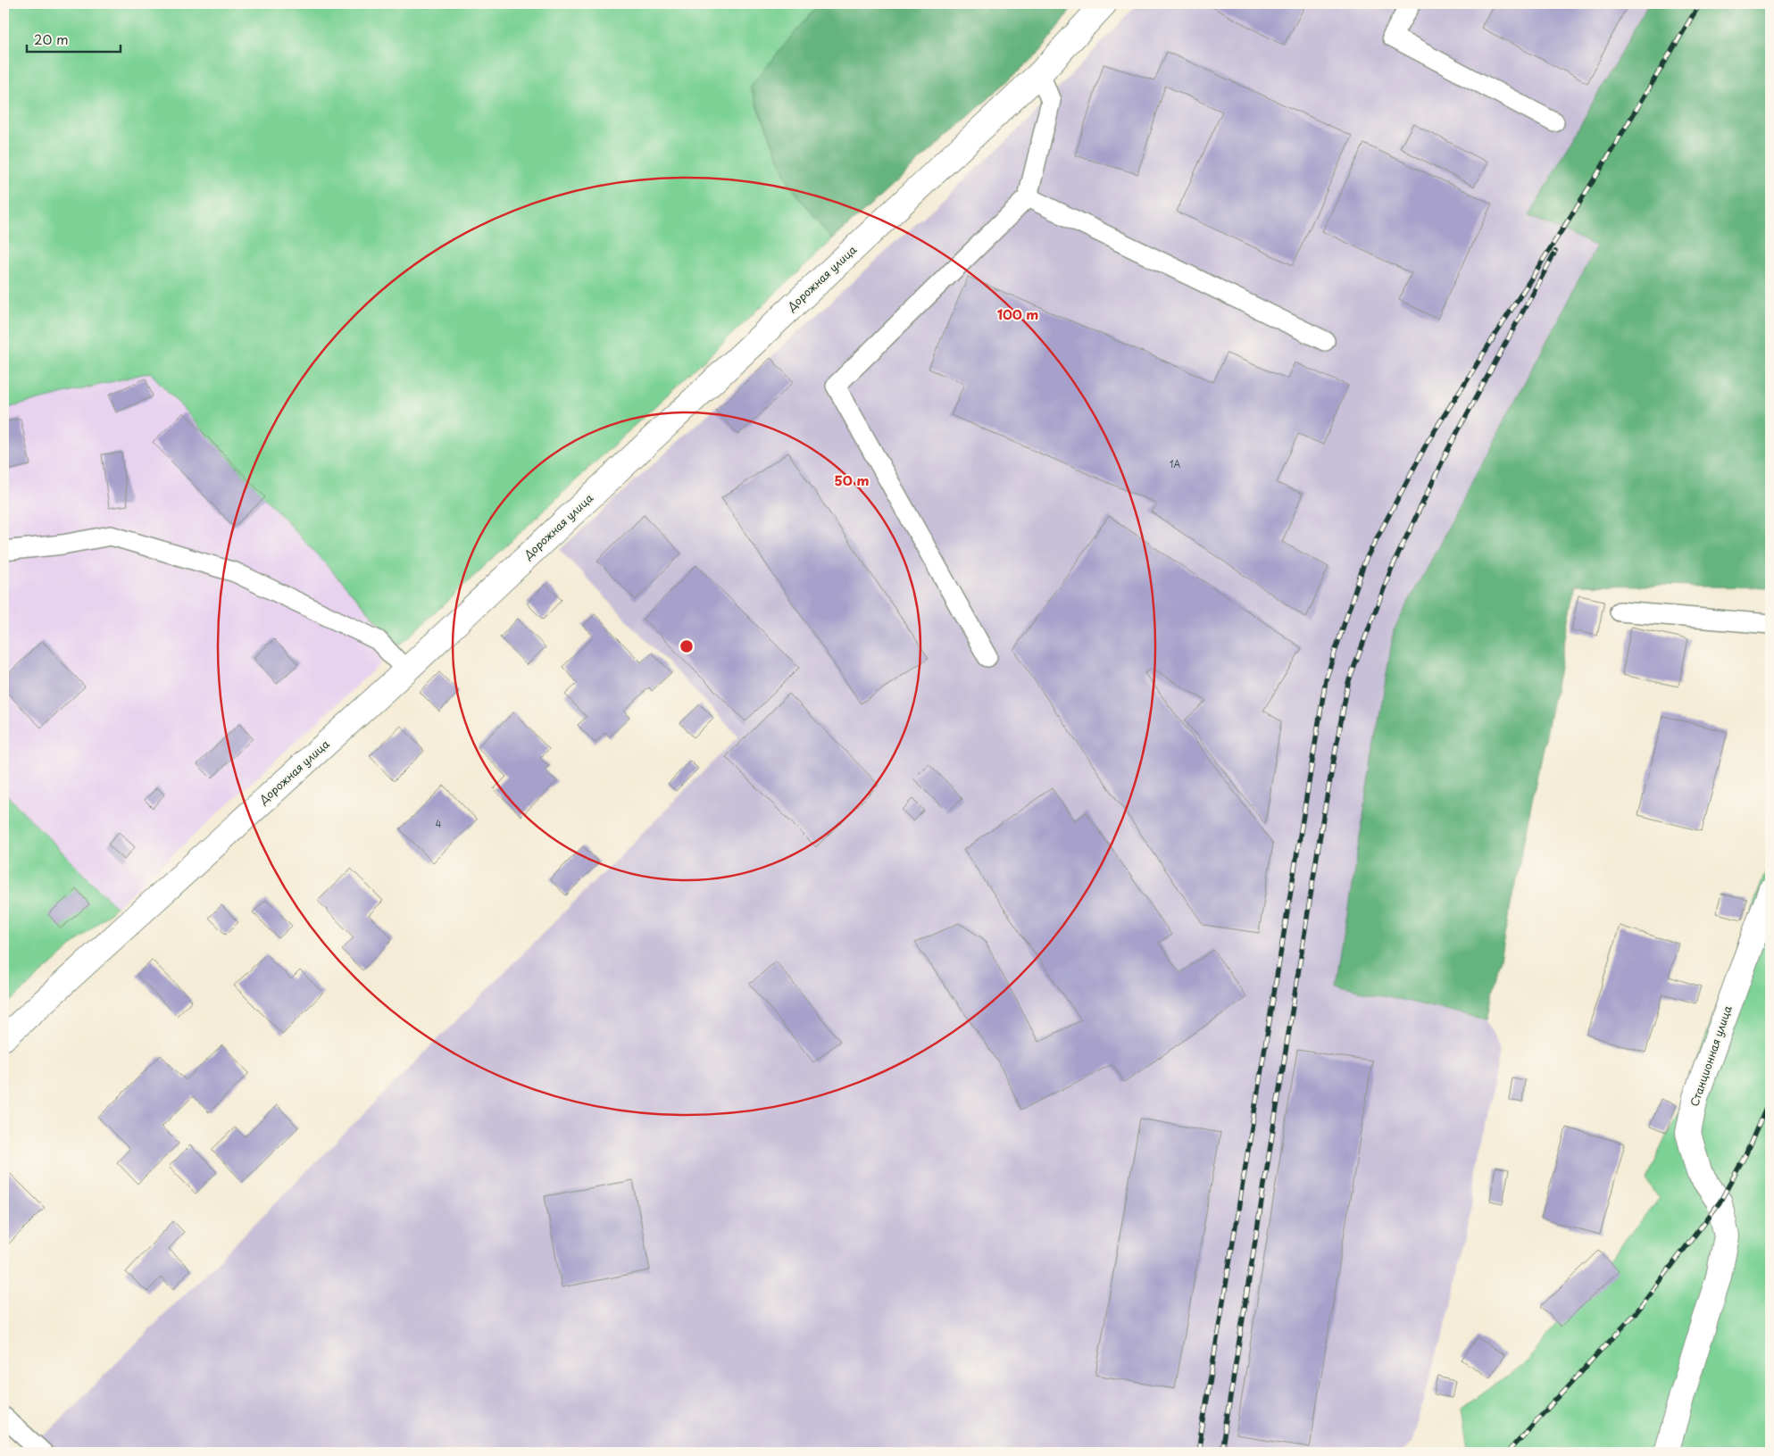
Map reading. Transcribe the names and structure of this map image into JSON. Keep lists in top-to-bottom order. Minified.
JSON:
{"streets":{"street":["Дорожная улица","Станционная улица"]},"house_numbers":["1А","4"],"scale_bar":"20 m","rings":["100 m","50 m"]}
